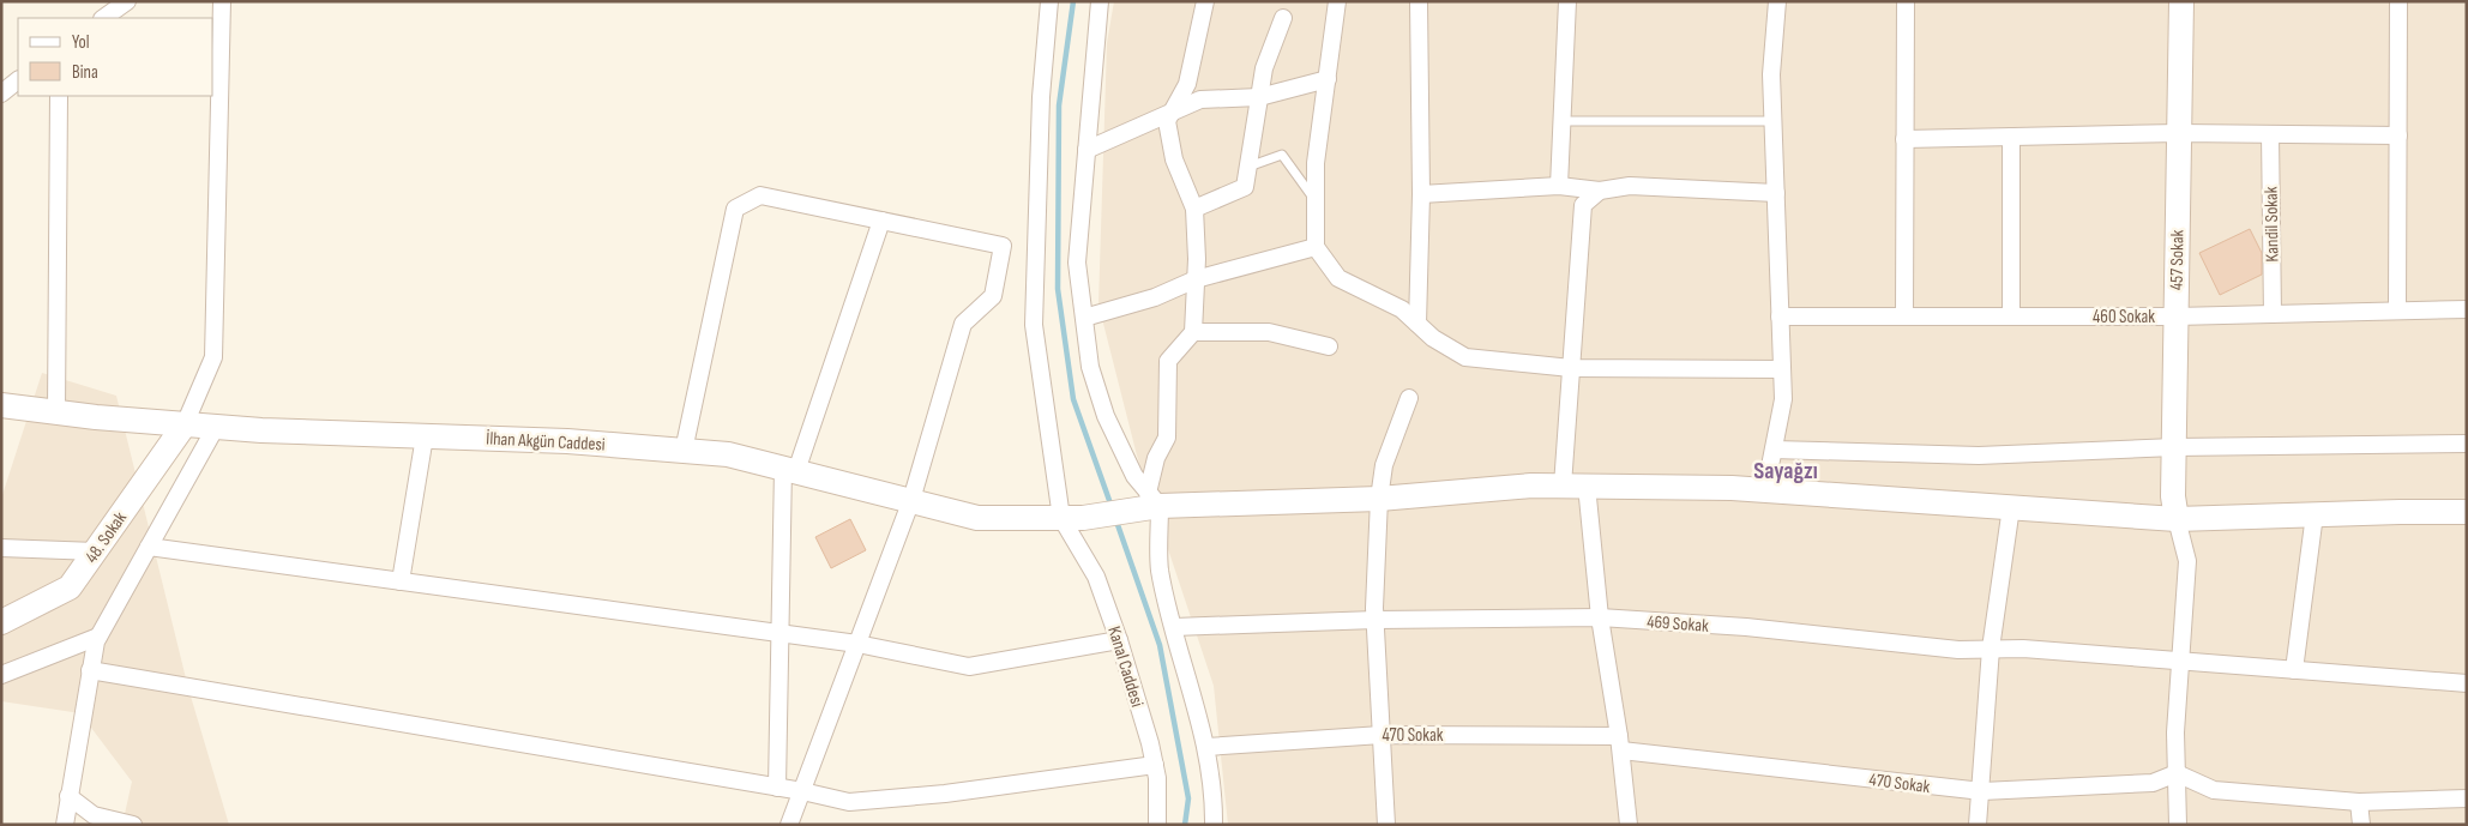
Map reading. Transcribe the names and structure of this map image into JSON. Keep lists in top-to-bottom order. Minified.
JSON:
{"streets":{"main road":["457 Sokak","İlhan Akgün Caddesi","48. Sokak"],"street":["Kandil Sokak","460 Sokak","469 Sokak","Kanal Caddesi","470 Sokak"]},"crossings":[["Kandil Sokak","460 Sokak"],["457 Sokak","460 Sokak"],["457 Sokak","İlhan Akgün Caddesi"],["İlhan Akgün Caddesi","48. Sokak"],["İlhan Akgün Caddesi","Kanal Caddesi"]],"districts":["Sayağzı"],"legend":["Yol","Bina"]}
